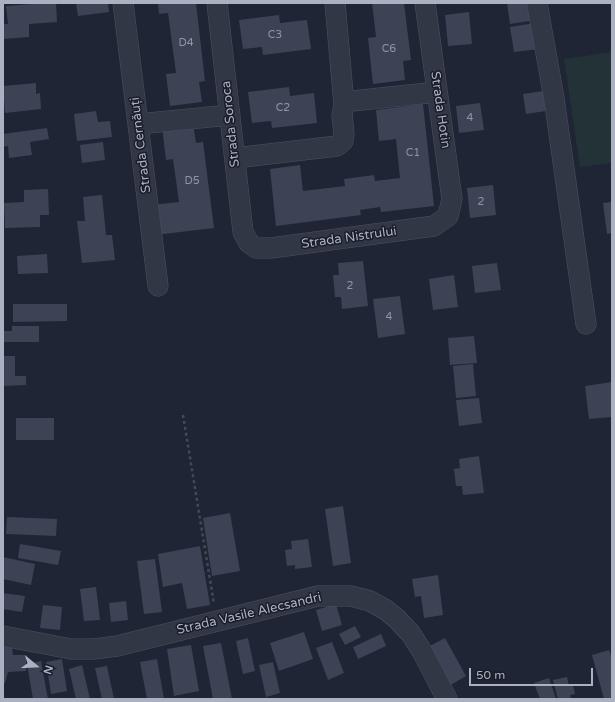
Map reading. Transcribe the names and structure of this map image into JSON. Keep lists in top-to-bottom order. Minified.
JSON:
{"streets":{"street":["Strada Hotin","Strada Soroca","Strada Cernăuți","Strada Nistrului","Strada Vasile Alecsandri"]},"crossings":[["Strada Hotin","Strada Nistrului"],["Strada Soroca","Strada Nistrului"]],"house_numbers":["C3","D4","C6","C2","4","C1","D5","2","2","4"],"scale_bar":"50 m","north":"right"}
